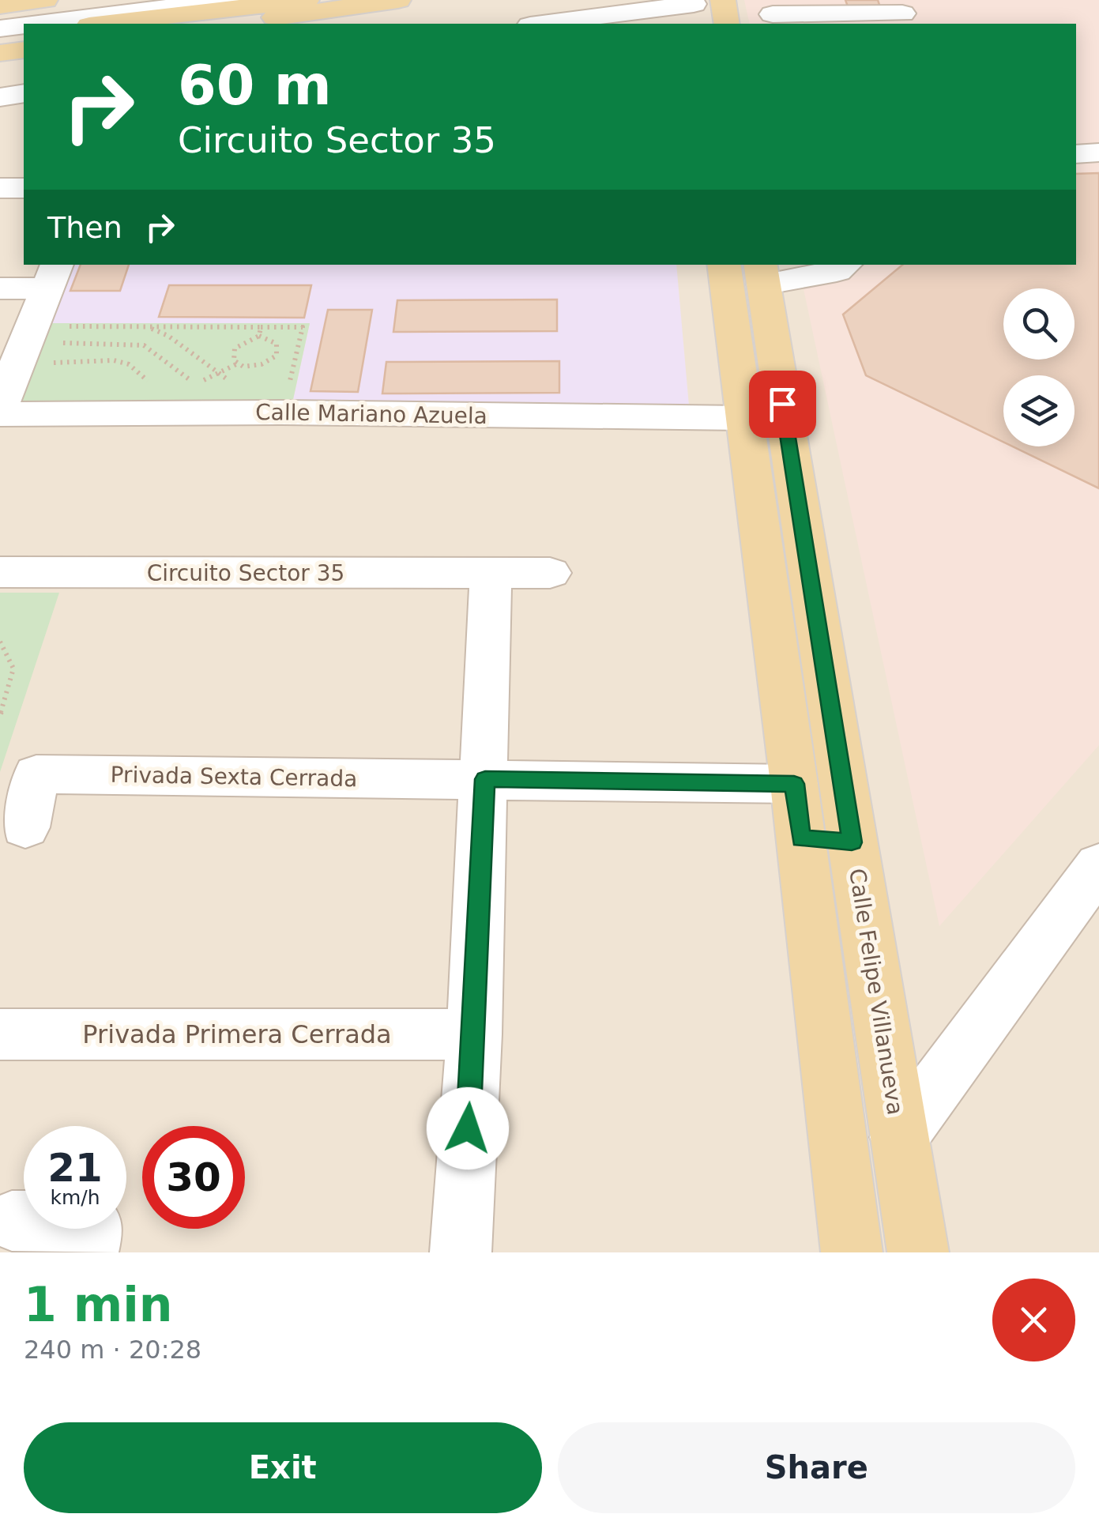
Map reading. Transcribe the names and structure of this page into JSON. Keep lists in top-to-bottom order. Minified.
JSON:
{"streets":{"main road":["Calle Felipe Villanueva"],"street":["Calle Mariano Azuela","Circuito Sector 35","Privada Sexta Cerrada","Privada Primera Cerrada"]},"page":{"turn":["60 m","Circuito Sector 35"],"then":"Then","speed":"21 km/h","limit":"30","heading":["1 min","240 m · 20:28"],"buttons":["Exit","Share"]}}
